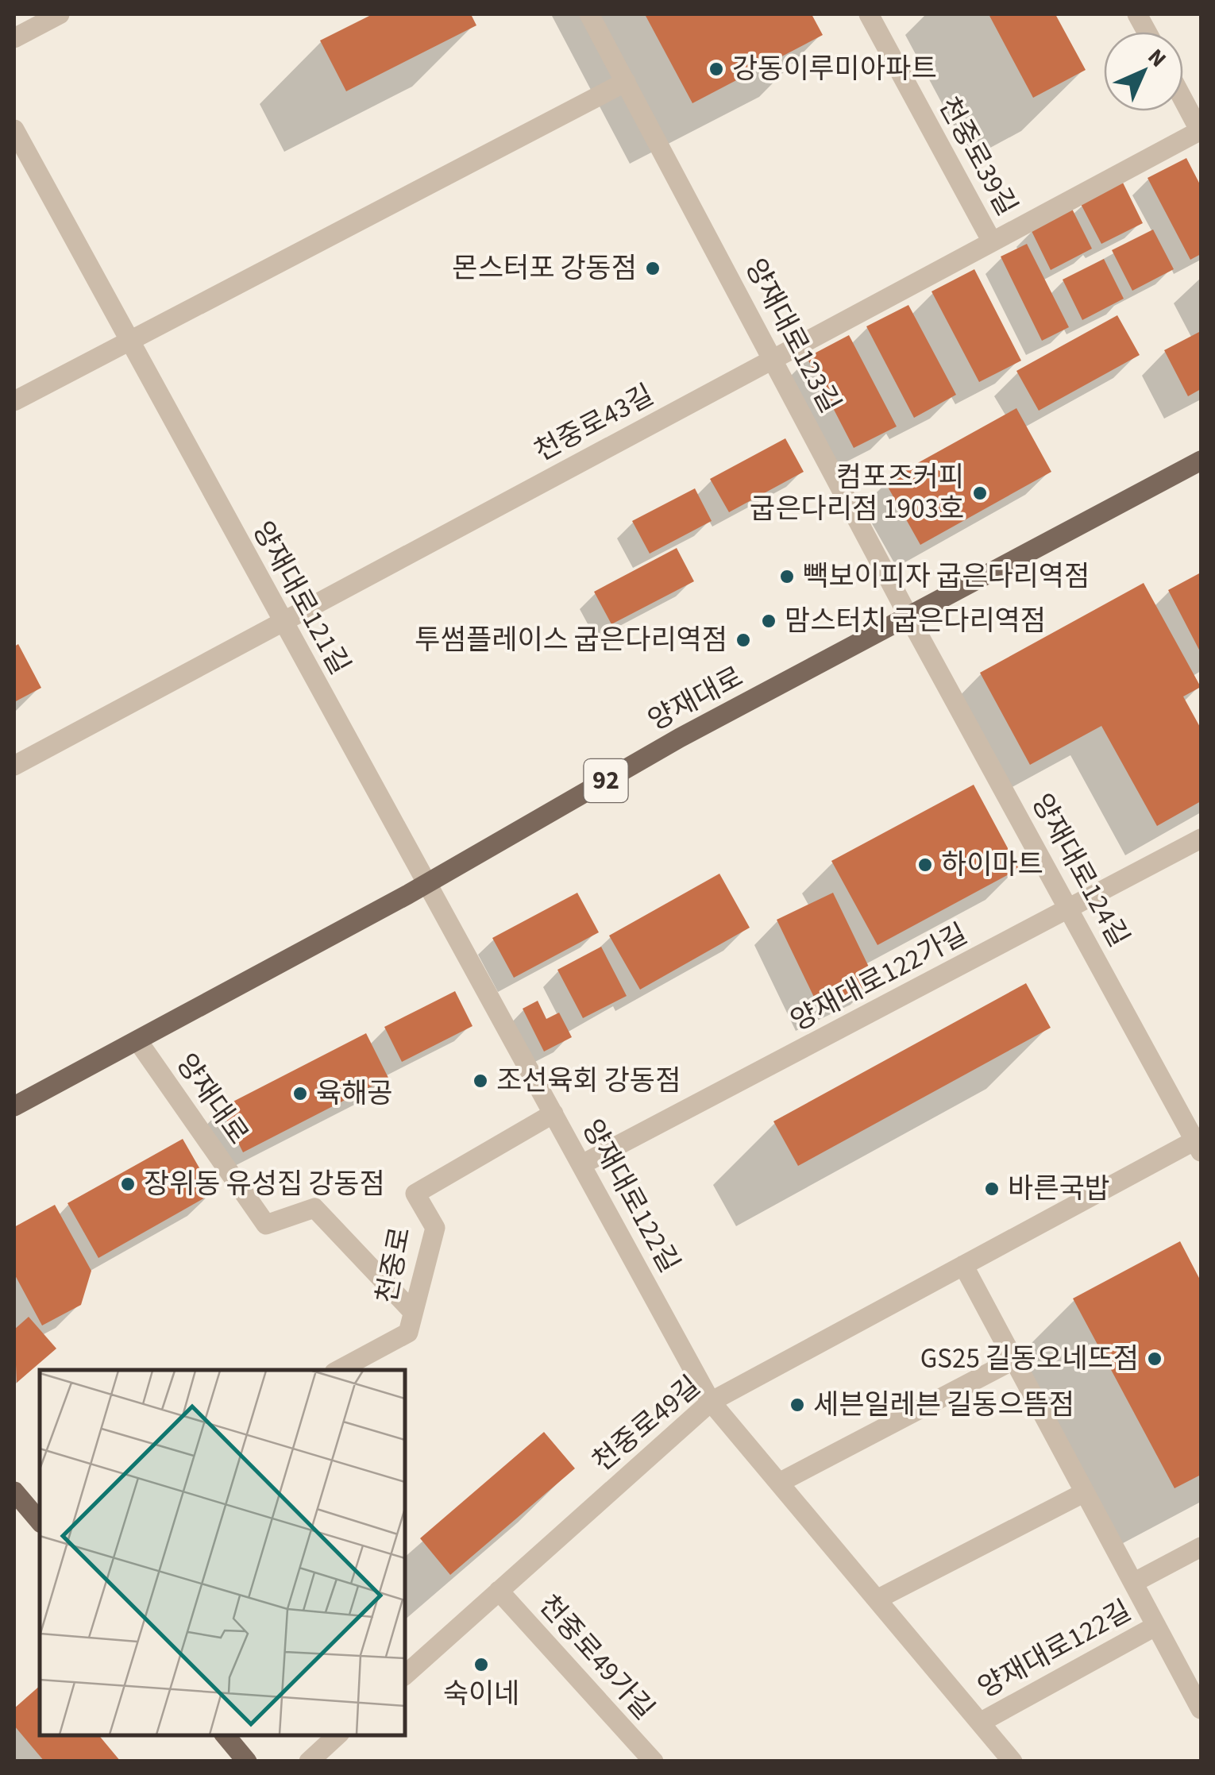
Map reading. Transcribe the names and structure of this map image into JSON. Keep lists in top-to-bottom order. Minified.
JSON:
{"streets":{"main road":["양재대로","92"],"street":["천중로39길","양재대로123길","천중로43길","양재대로121길","양재대로124길","양재대로122가길","양재대로122길","천중로","천중로49길","천중로49가길"]},"crossings":[["천중로39길","천중로43길"],["양재대로123길","천중로43길"],["양재대로123길","양재대로"],["양재대로123길","양재대로124길"],["천중로43길","양재대로121길"],["양재대로121길","양재대로"],["양재대로121길","양재대로122길"],["양재대로","양재대로124길"],["양재대로","양재대로122길"],["양재대로","천중로"],["양재대로124길","양재대로122가길"],["양재대로124길","천중로49길"],["양재대로122가길","양재대로122길"],["양재대로122길","천중로"],["양재대로122길","천중로49길"],["천중로49길","천중로49가길"]],"places":["강동이루미아파트","몬스터포 강동점","컴포즈커피 굽은다리점 1903호","빽보이피자 굽은다리역점","맘스터치 굽은다리역점","투썸플레이스 굽은다리역점","하이마트","조선육회 강동점","육해공","장위동 유성집 강동점","바른국밥","GS25 길동오네뜨점","세븐일레븐 길동으뜸점","숙이네"],"north":"top right"}
